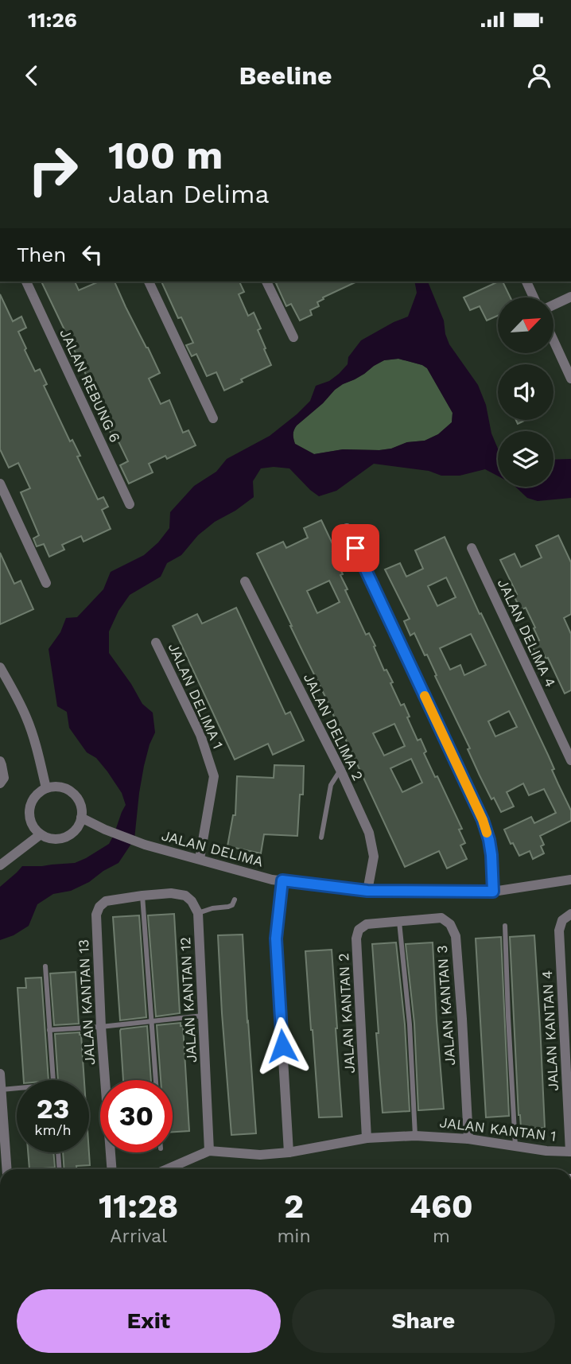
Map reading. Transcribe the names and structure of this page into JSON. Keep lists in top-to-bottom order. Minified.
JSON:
{"streets":{"street":["JALAN REBUNG 6","JALAN DELIMA 4","JALAN DELIMA 1","JALAN DELIMA 2","JALAN DELIMA","JALAN KANTAN 12","JALAN KANTAN 13","JALAN KANTAN 3","JALAN KANTAN 2","JALAN KANTAN 4","JALAN KANTAN 1"]},"crossings":[["JALAN DELIMA 1","JALAN DELIMA"],["JALAN DELIMA 2","JALAN DELIMA"],["JALAN KANTAN 12","JALAN KANTAN 1"],["JALAN KANTAN 3","JALAN KANTAN 2"],["JALAN KANTAN 3","JALAN KANTAN 1"],["JALAN KANTAN 2","JALAN KANTAN 1"],["JALAN KANTAN 4","JALAN KANTAN 1"]],"north":"top right","page":{"status":"11:26","header":"Beeline","turn":["100 m","Jalan Delima"],"then":"Then","speed":"23 km/h","limit":"30","eta":["11:28","Arrival","2","min","460","m"],"buttons":["Exit","Share"]}}
